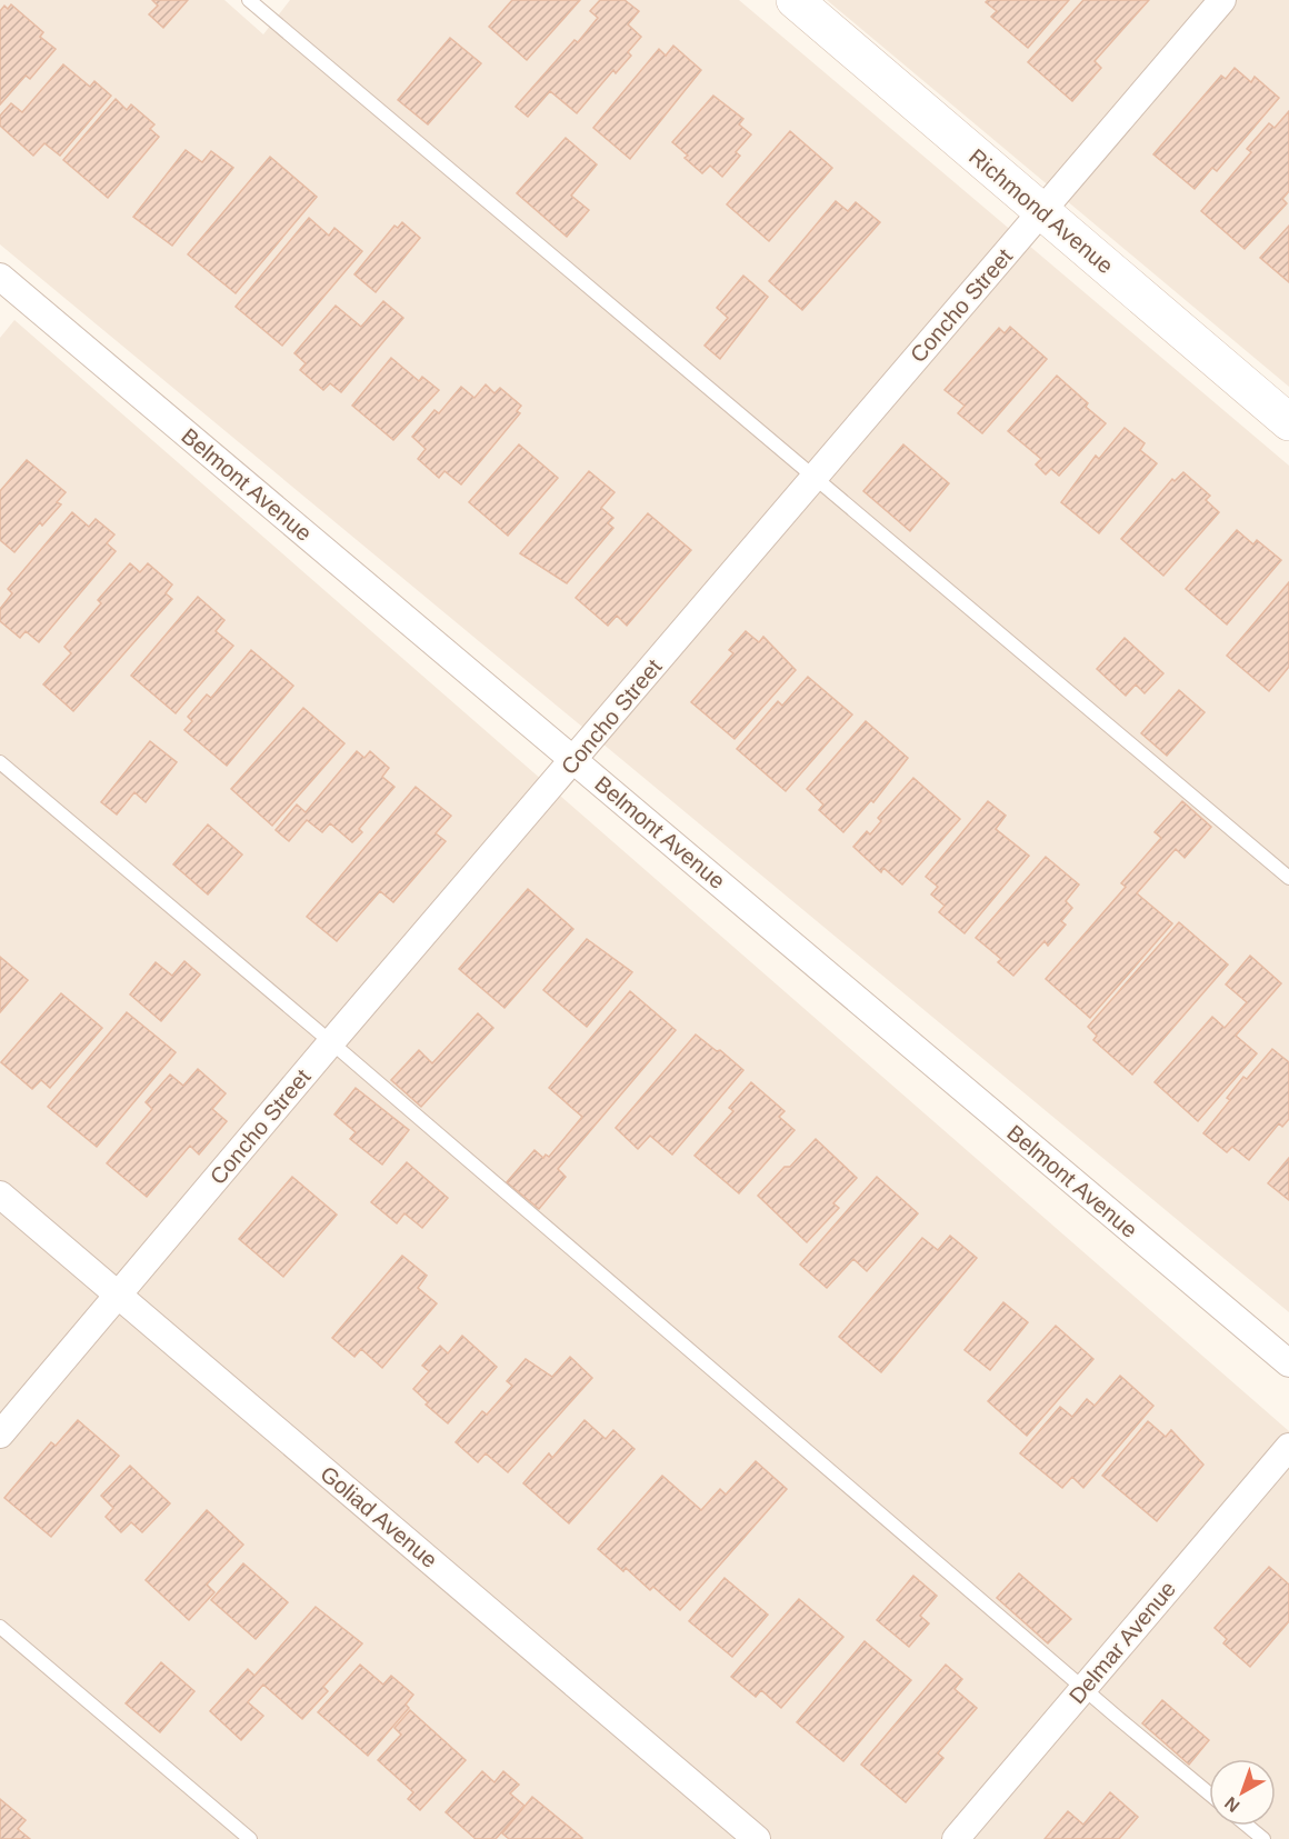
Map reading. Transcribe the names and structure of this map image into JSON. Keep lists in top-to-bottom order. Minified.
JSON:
{"streets":{"street":["Richmond Avenue","Concho Street","Belmont Avenue","Goliad Avenue","Delmar Avenue"]},"crossings":[["Richmond Avenue","Concho Street"],["Concho Street","Belmont Avenue"],["Concho Street","Goliad Avenue"]],"north":"bottom left"}
